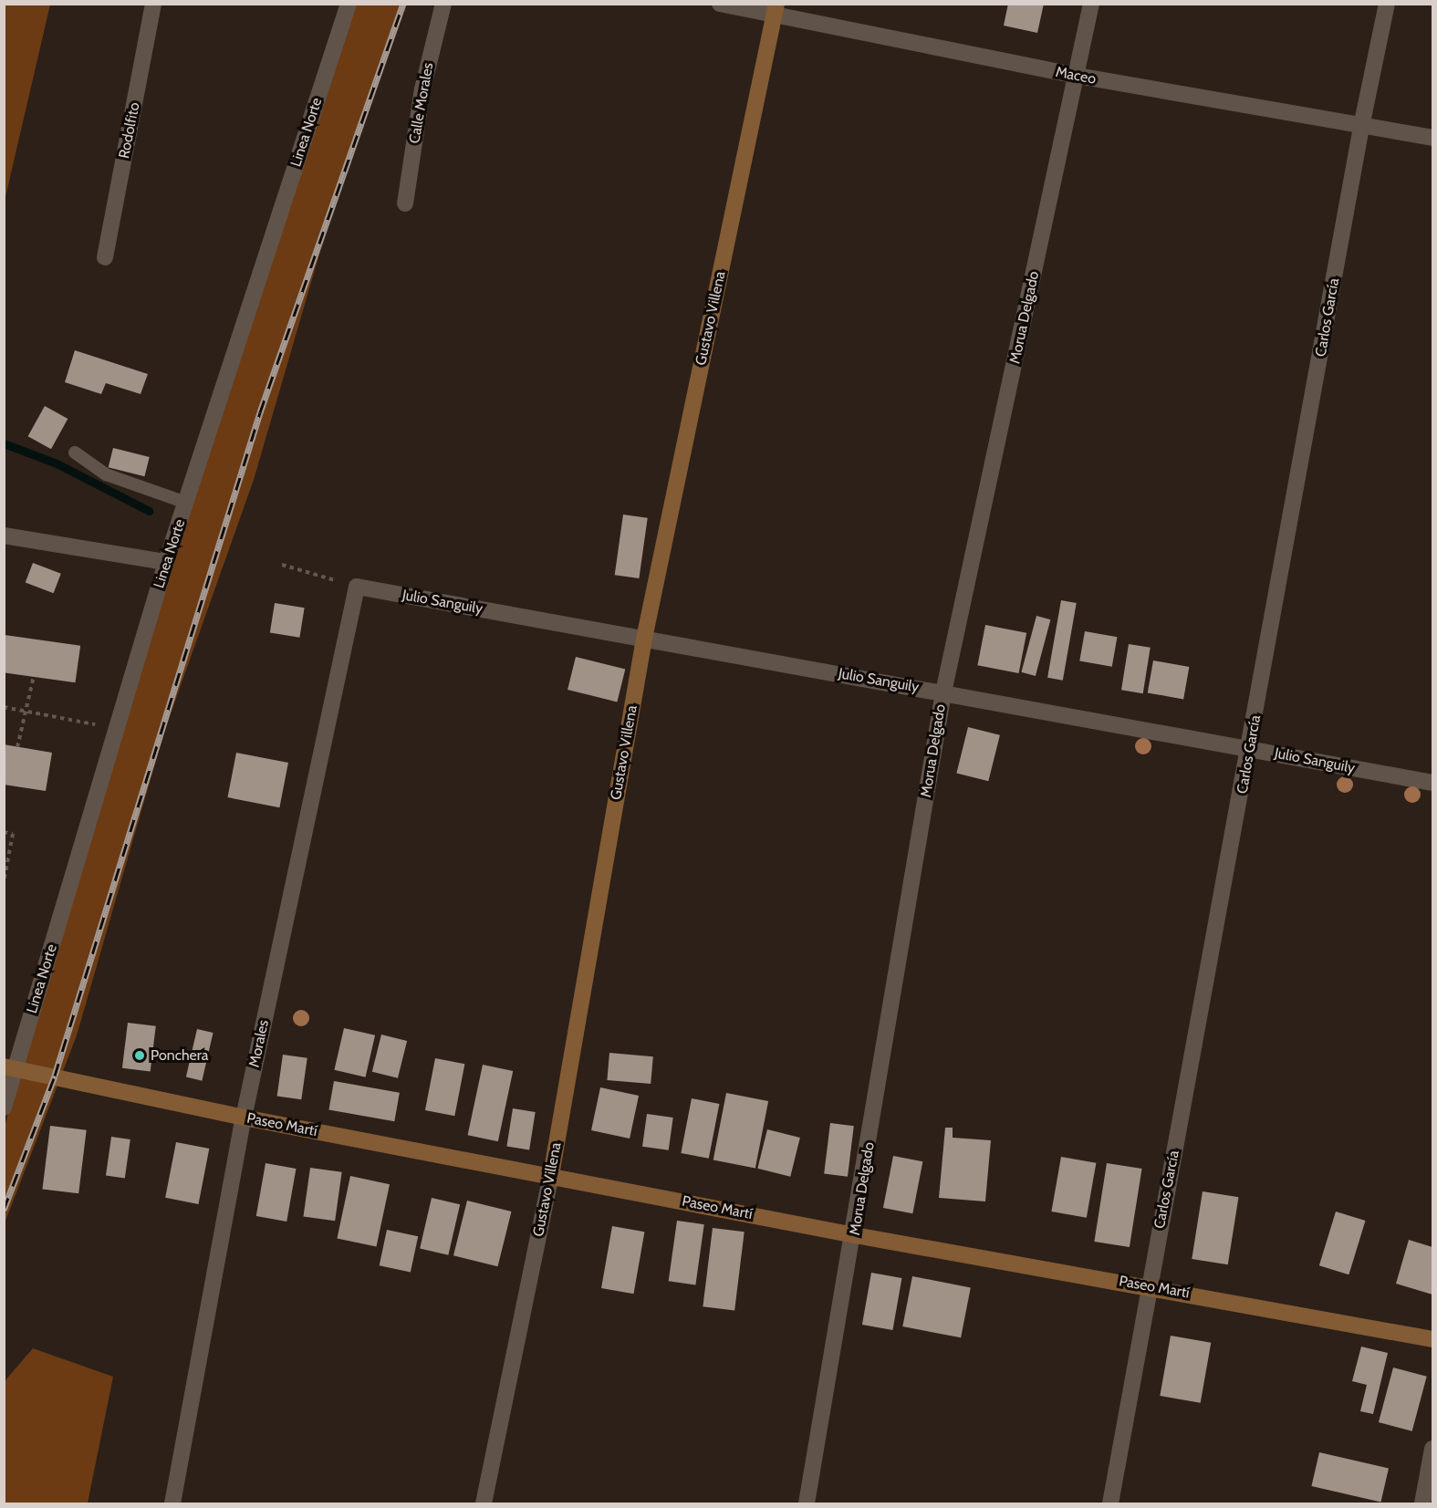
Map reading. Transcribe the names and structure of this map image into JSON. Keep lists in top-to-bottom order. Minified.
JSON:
{"streets":{"street":["Maceo","Calle Morales","Rodolfito","Linea Norte","Morua Delgado","Carlos García","Gustavo Villena","Julio Sanguily","Morales","Paseo Martí"]},"crossings":[["Maceo","Morua Delgado"],["Maceo","Carlos García"],["Maceo","Gustavo Villena"],["Linea Norte","Paseo Martí"],["Morua Delgado","Julio Sanguily"],["Morua Delgado","Paseo Martí"],["Carlos García","Julio Sanguily"],["Carlos García","Paseo Martí"],["Gustavo Villena","Julio Sanguily"],["Gustavo Villena","Paseo Martí"],["Julio Sanguily","Morales"],["Morales","Paseo Martí"]],"places":["Ponchera"]}
